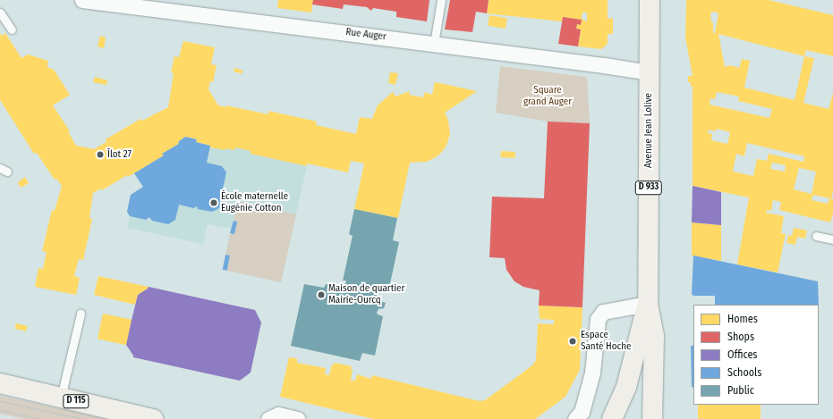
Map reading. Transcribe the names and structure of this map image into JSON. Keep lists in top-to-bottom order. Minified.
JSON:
{"streets":{"main road":["Avenue Jean Lolive","D 933","D 115"],"street":["Rue Auger"]},"crossings":[["Rue Auger","Avenue Jean Lolive"]],"parks":["Square grand Auger"],"places":["Îlot 27","École maternelle Eugénie Cotton","Maison de quartier Mairie-Ourcq","Espace Santé Hoche"],"legend":["Homes","Shops","Offices","Schools","Public"]}
